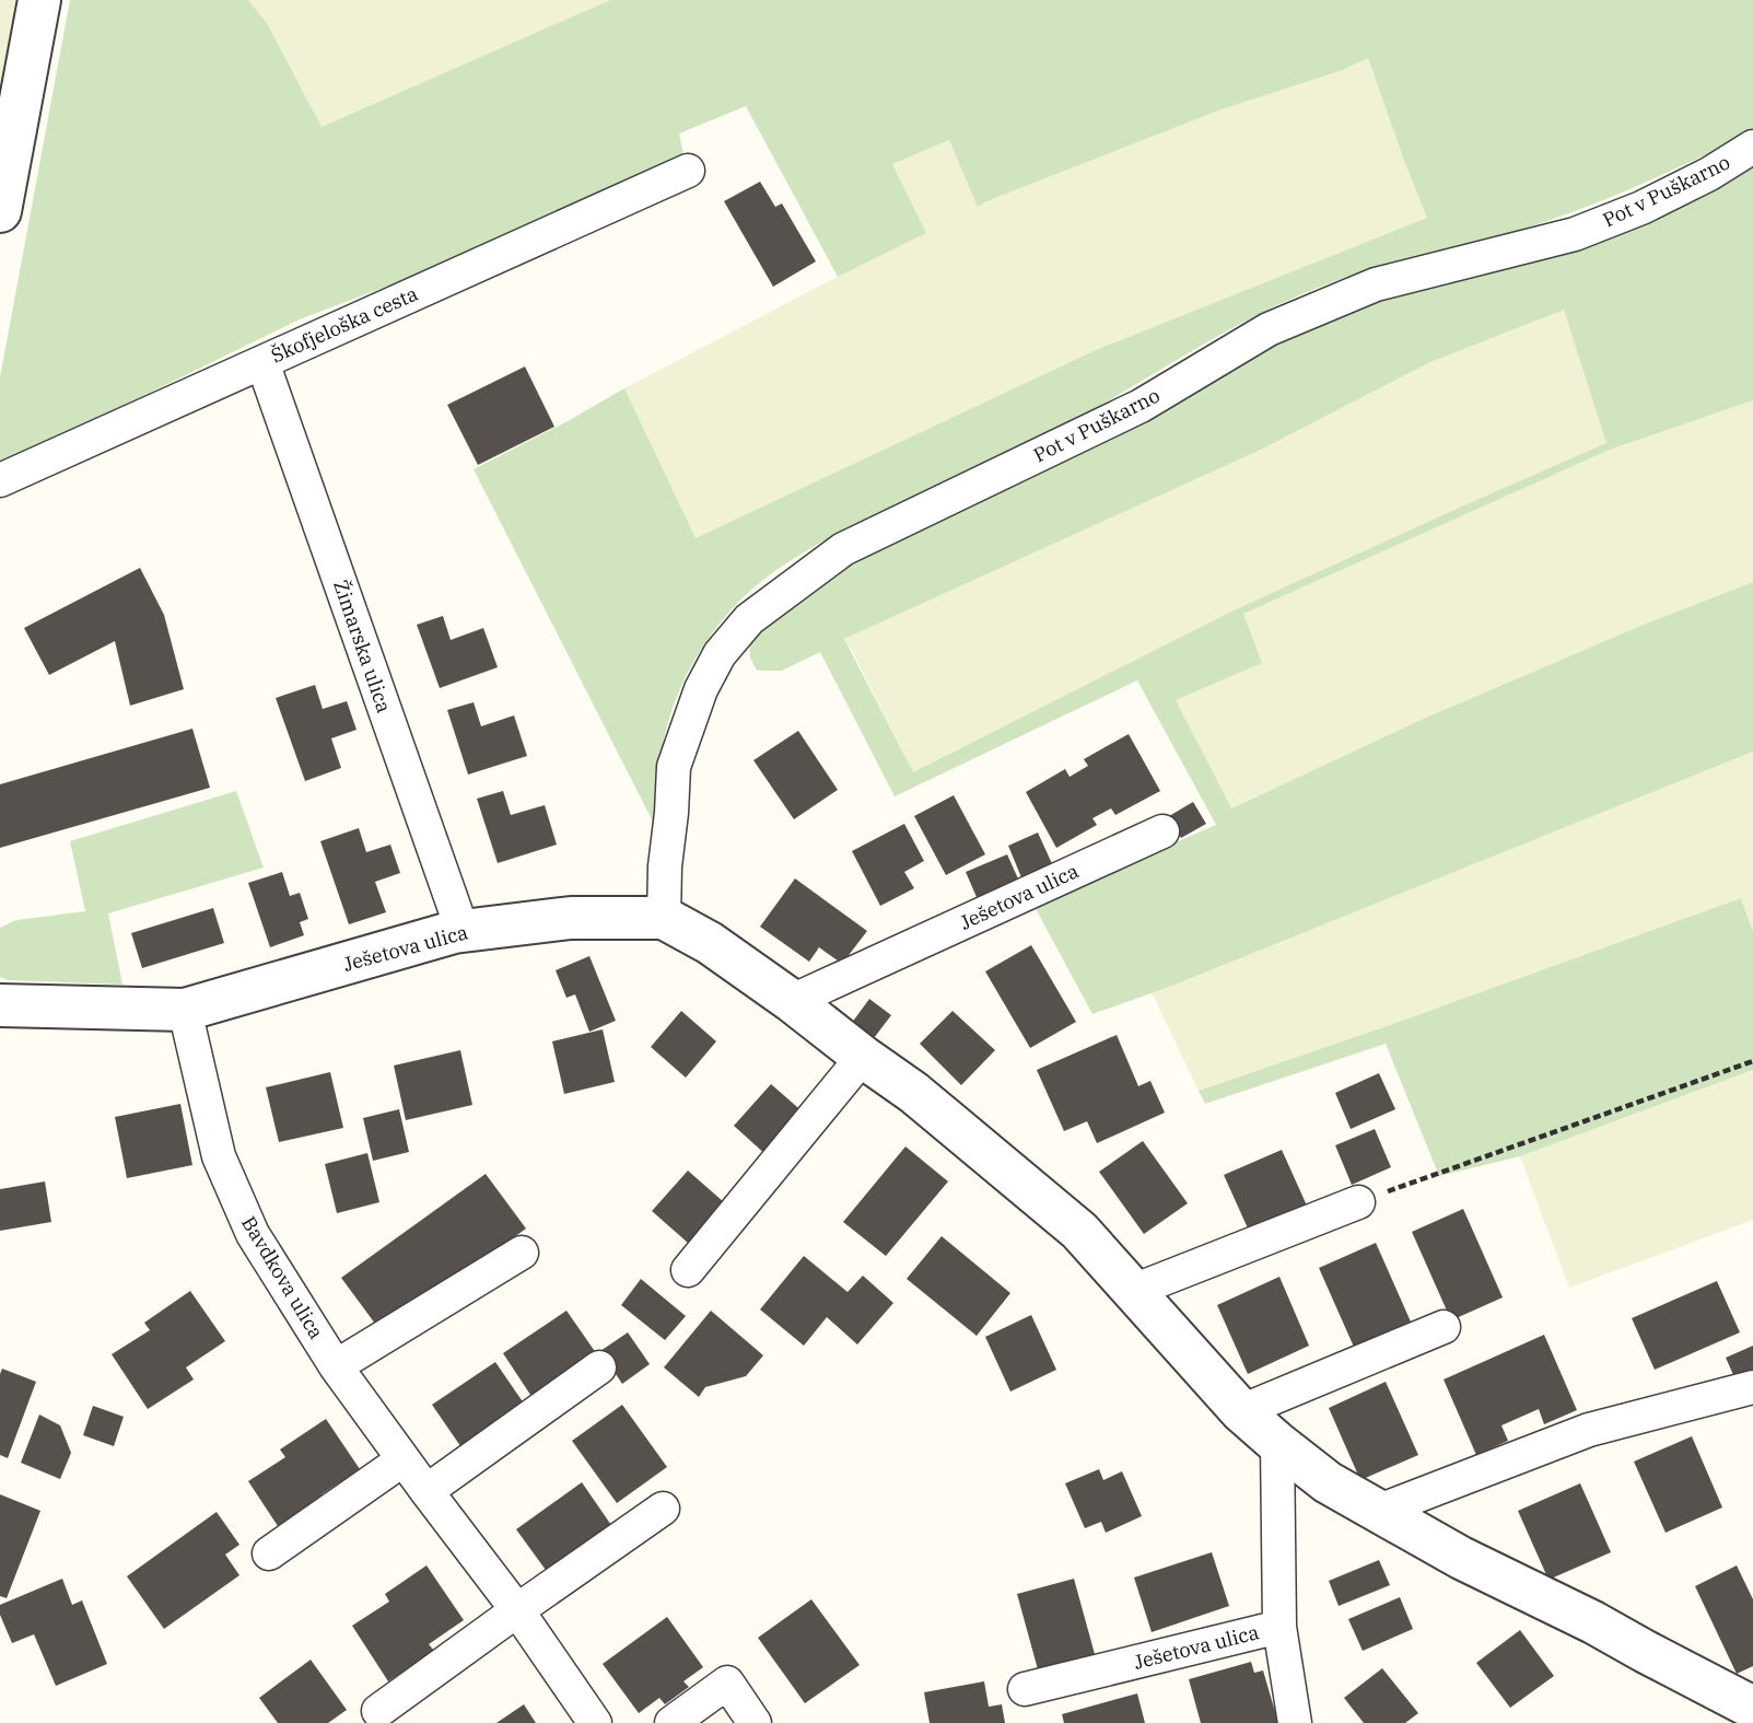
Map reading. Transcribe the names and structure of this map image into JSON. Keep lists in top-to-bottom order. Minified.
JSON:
{"streets":{"street":["Pot v Puškarno","Škofjeloška cesta","Žimarska ulica","Ješetova ulica","Bavdkova ulica"]},"crossings":[["Pot v Puškarno","Ješetova ulica"],["Škofjeloška cesta","Žimarska ulica"],["Žimarska ulica","Ješetova ulica"],["Ješetova ulica","Bavdkova ulica"]]}
